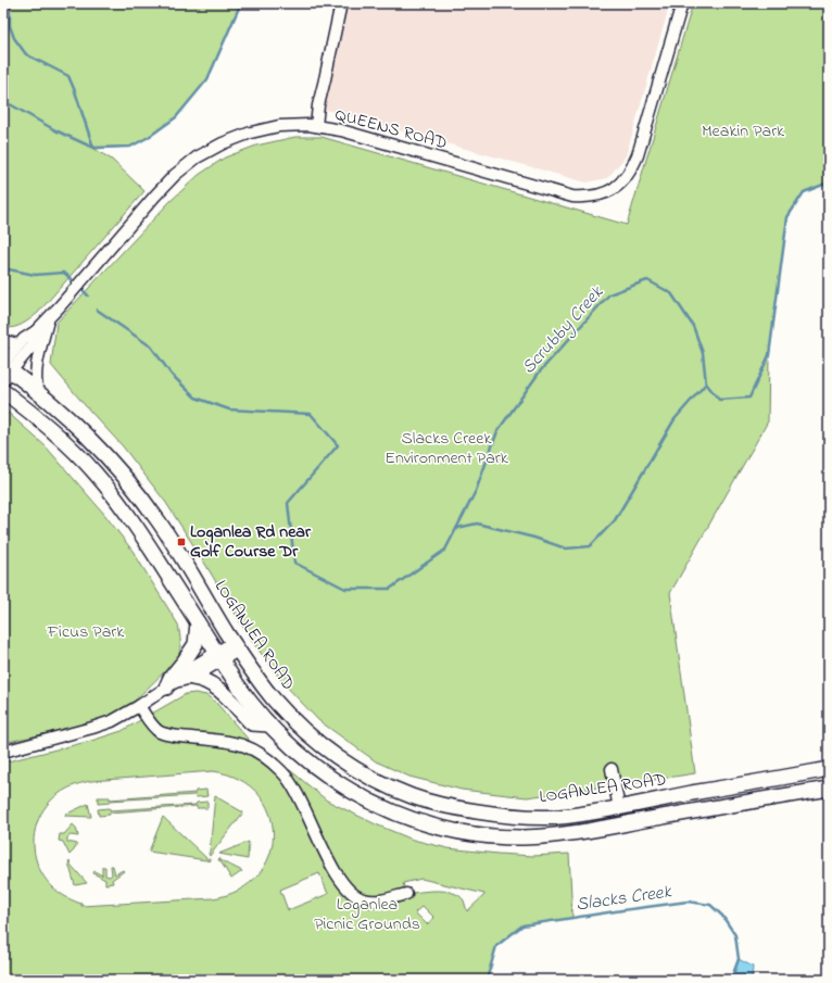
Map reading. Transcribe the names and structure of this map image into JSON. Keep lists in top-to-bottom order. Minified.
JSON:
{"streets":{"main road":["LOGANLEA ROAD"],"street":["QUEENS ROAD"]},"crossings":[["QUEENS ROAD","LOGANLEA ROAD"]],"water":["Scrubby Creek","Slacks Creek"],"parks":["Meakin Park","Slacks Creek Environment Park","Ficus Park","Loganlea Picnic Grounds"],"places":{"transit":["Loganlea Rd near Golf Course Dr"]}}
